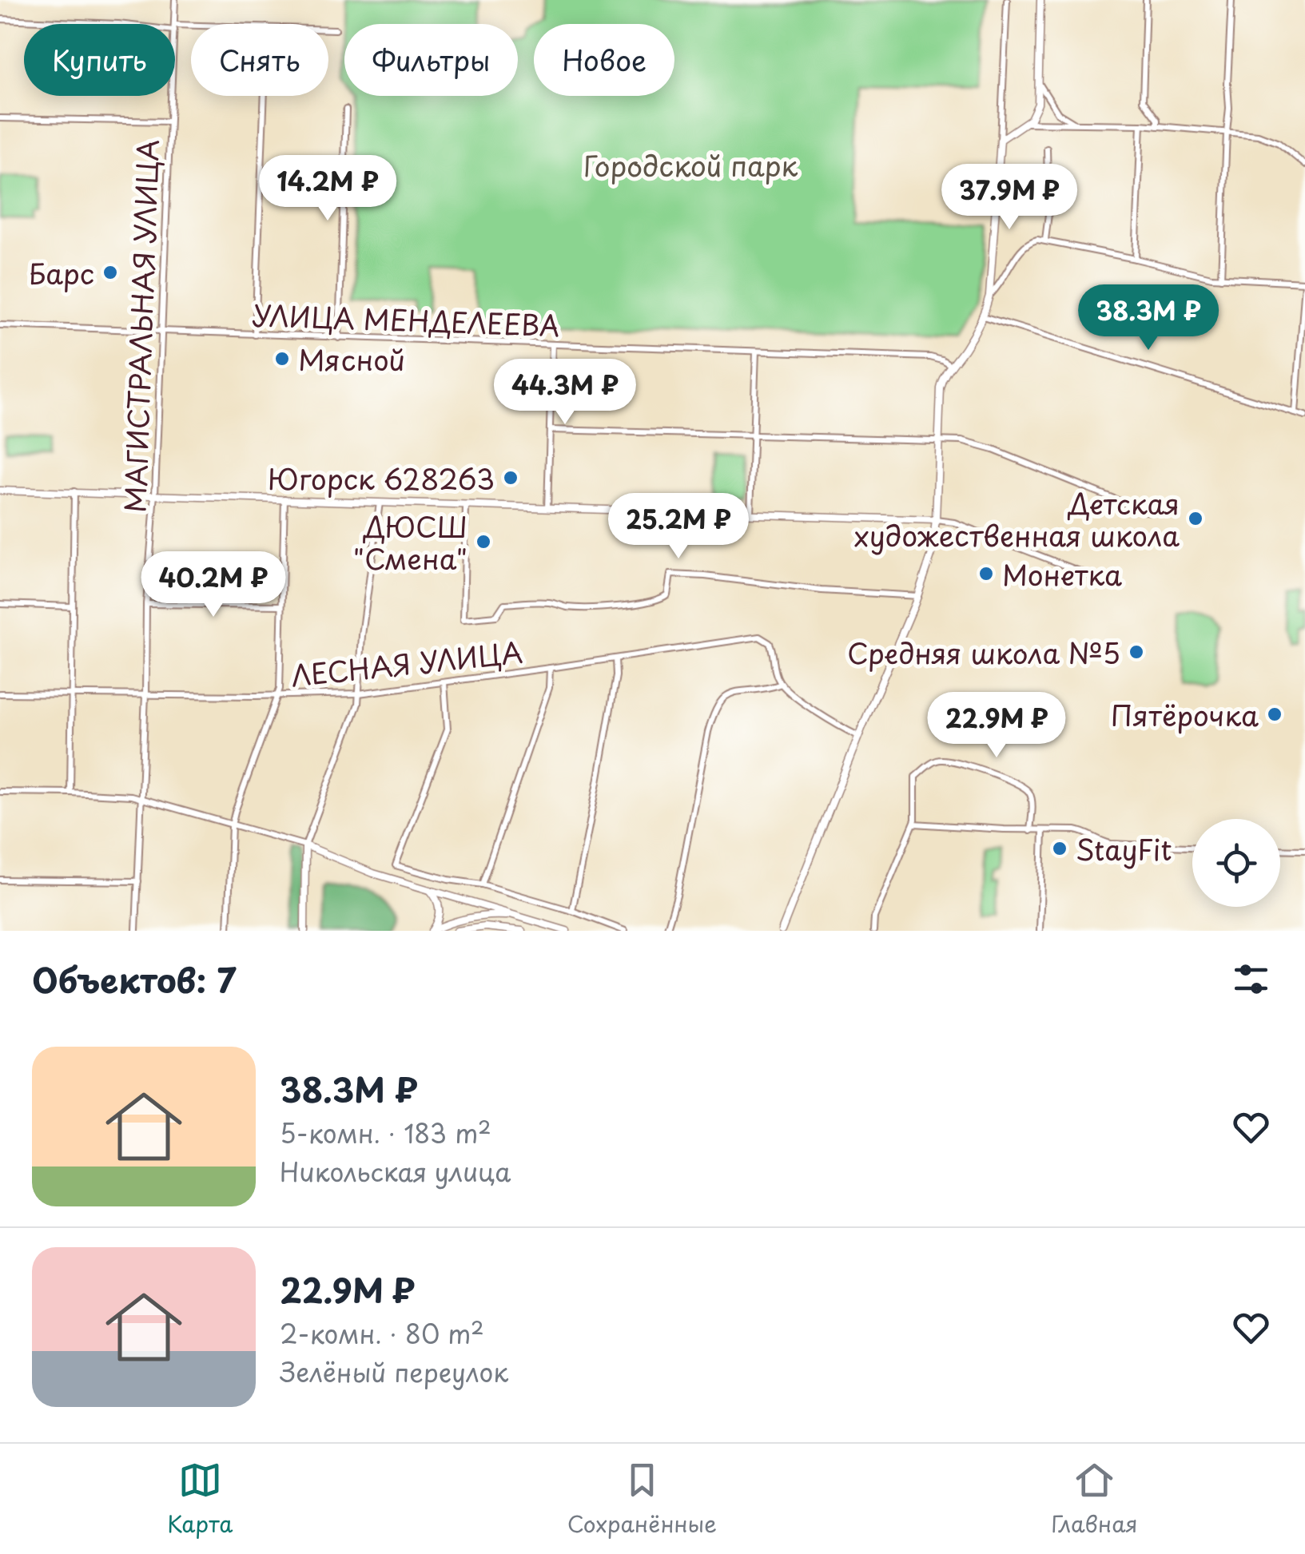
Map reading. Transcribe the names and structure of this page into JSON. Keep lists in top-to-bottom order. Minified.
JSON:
{"streets":{"street":["УЛИЦА МЕНДЕЛЕЕВА","МАГИСТРАЛЬНАЯ УЛИЦА","ЛЕСНАЯ УЛИЦА"]},"crossings":[["УЛИЦА МЕНДЕЛЕЕВА","МАГИСТРАЛЬНАЯ УЛИЦА"],["МАГИСТРАЛЬНАЯ УЛИЦА","ЛЕСНАЯ УЛИЦА"]],"parks":["Городской парк"],"places":["Барс","Мясной","Югорск 628263","Детская художественная школа","ДЮСШ \"Смена\"","Монетка","Средняя школа №5","Пятёрочка","StayFit"],"page":{"chip":["Купить","Снять","Фильтры","Новое"],"price":["14.2M ₽","37.9M ₽","38.3M ₽","44.3M ₽","25.2M ₽","40.2M ₽","22.9M ₽"],"heading":"Объектов: 7","list":[{"name":"38.3M ₽","note":"5-комн. · 183 m² · Никольская улица"},{"name":"22.9M ₽","note":"2-комн. · 80 m² · Зелёный переулок"}],"tabs":["Карта","Сохранённые","Главная"]}}
